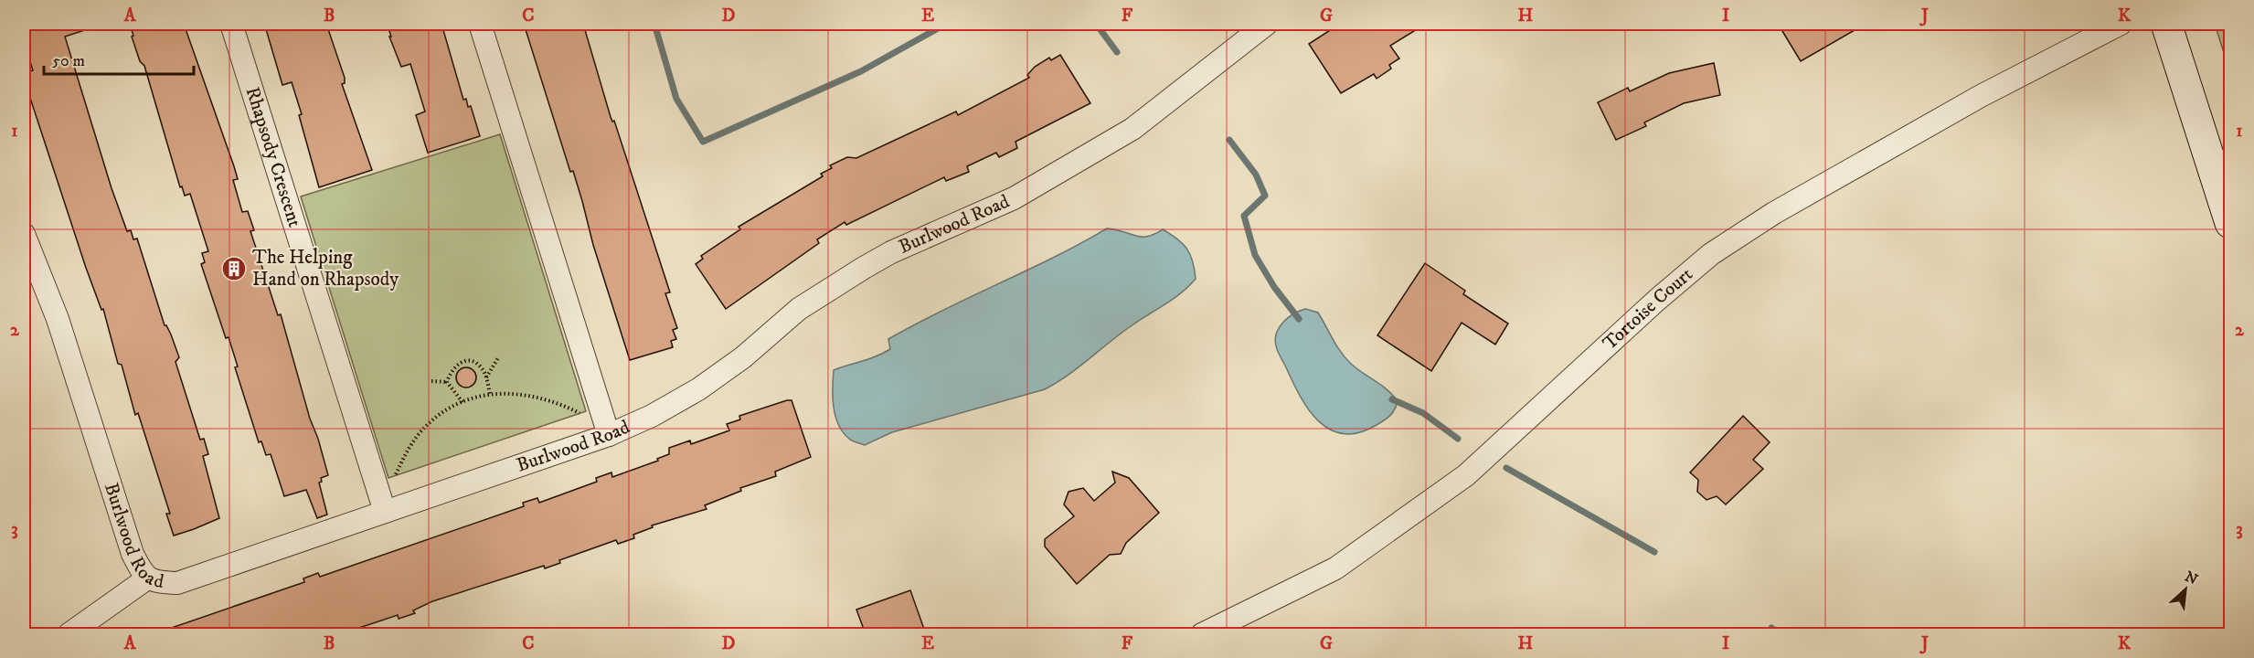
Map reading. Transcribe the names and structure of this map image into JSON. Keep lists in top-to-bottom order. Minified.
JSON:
{"streets":{"street":["Rhapsody Crescent","Burlwood Road","Tortoise Court"]},"crossings":[["Rhapsody Crescent","Burlwood Road"]],"places":{"building":["The Helping Hand on Rhapsody"]},"scale_bar":"50 m","north":"top right","grid":{"columns":["A","B","C","D","E","F","G","H","I","J","K"],"rows":["1","2","3"]}}
